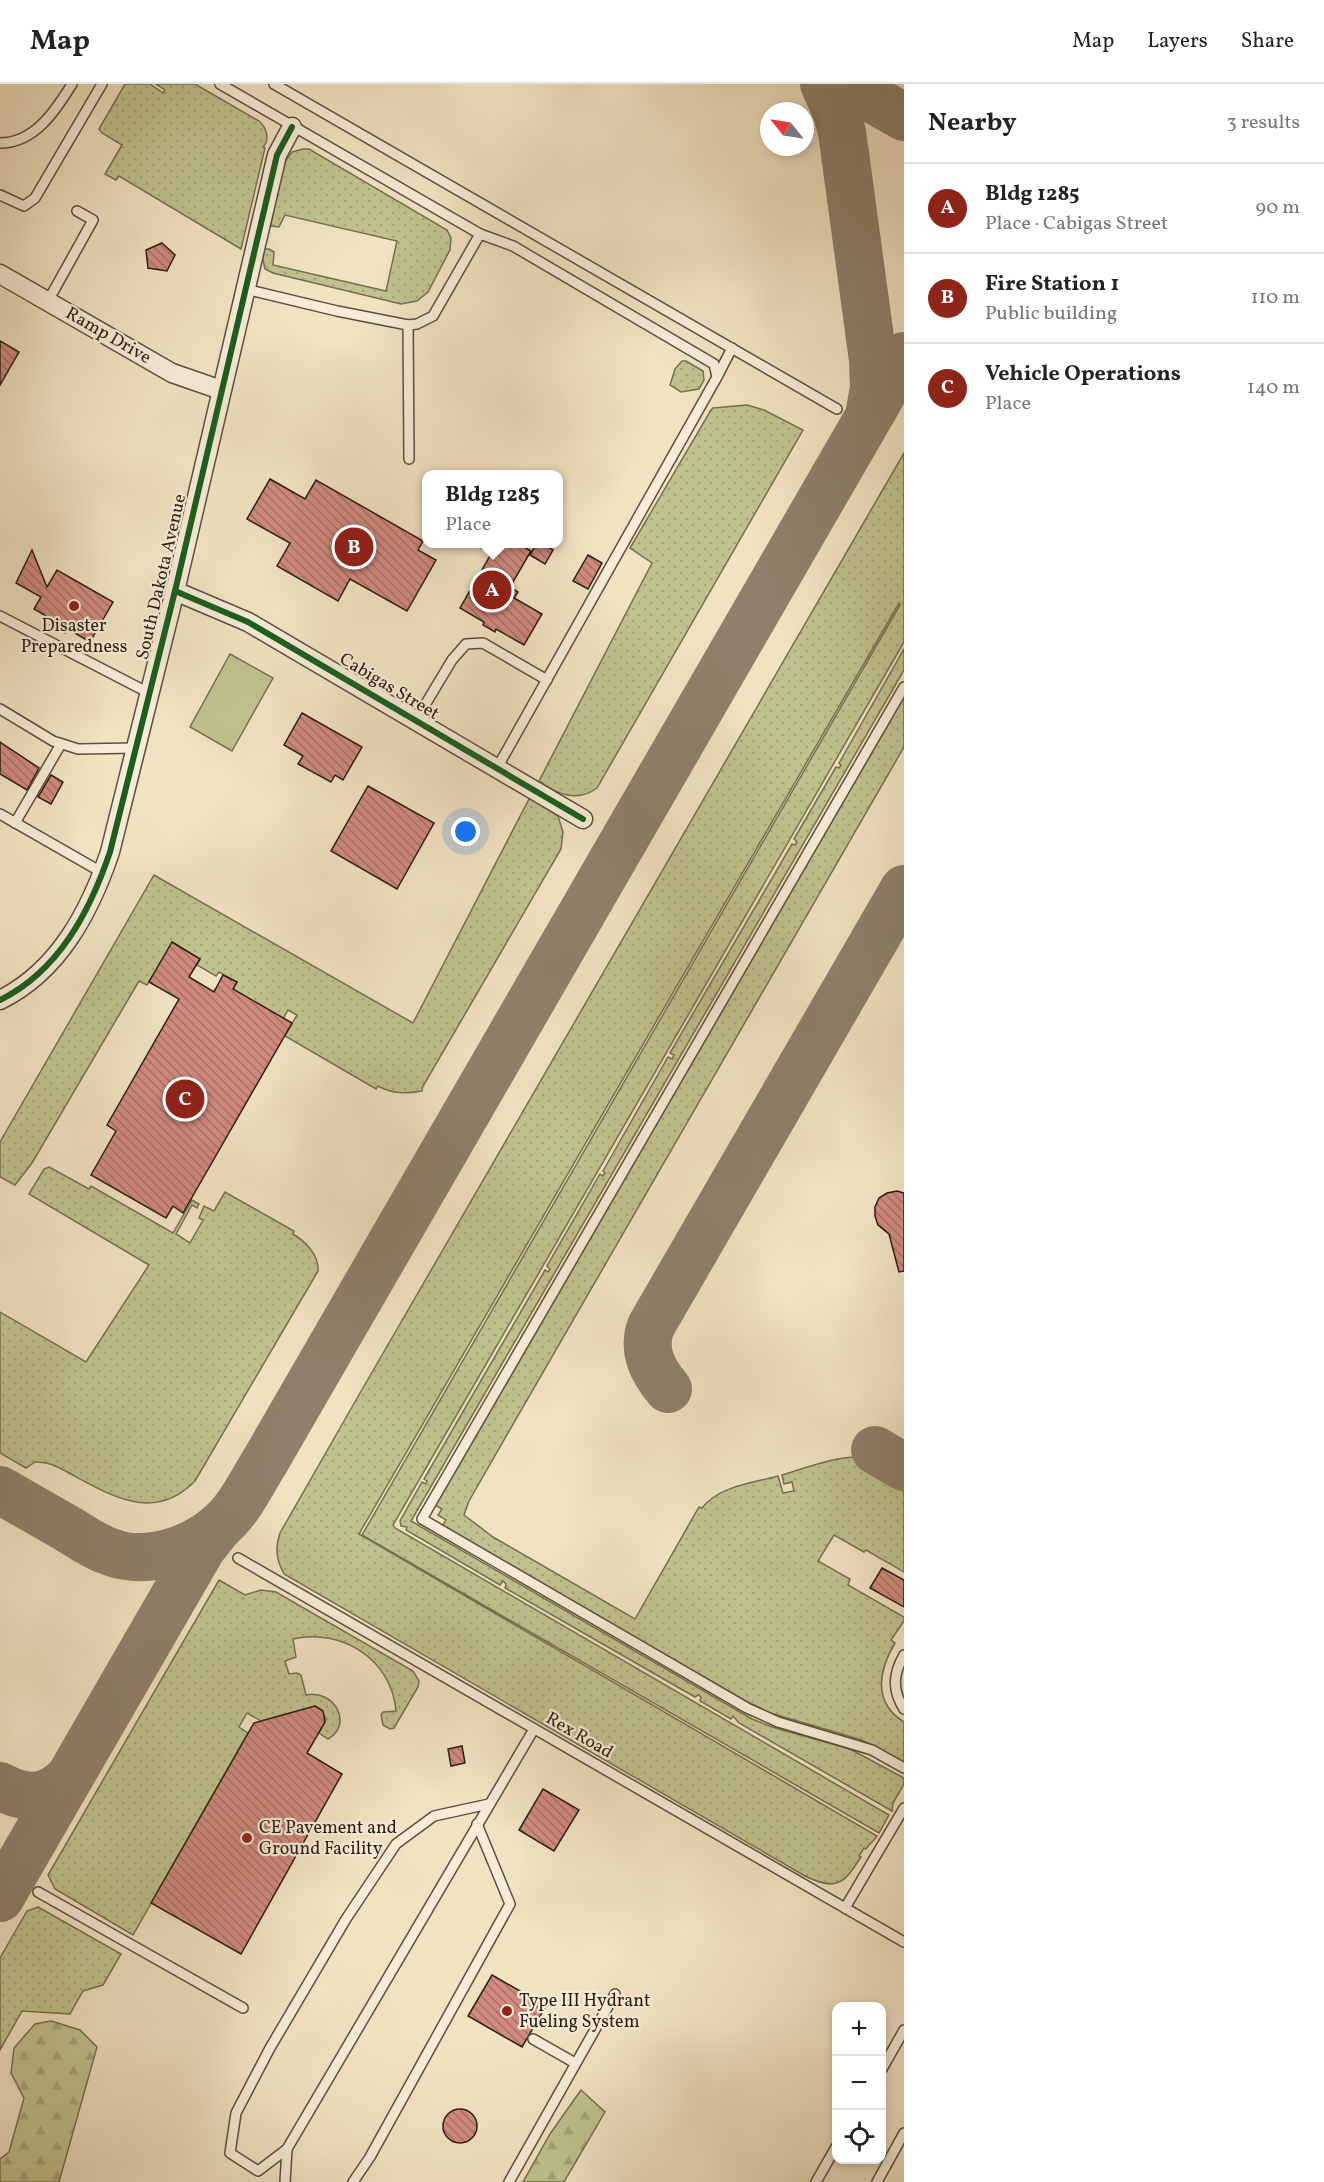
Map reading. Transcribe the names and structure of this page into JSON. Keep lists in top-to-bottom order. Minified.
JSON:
{"streets":{"street":["Ramp Drive","South Dakota Avenue","Cabigas Street"],"lane":["Rex Road"]},"crossings":[["Ramp Drive","South Dakota Avenue"],["South Dakota Avenue","Cabigas Street"]],"places":["Disaster Preparedness","CE Pavement and Ground Facility","Type III Hydrant Fueling System"],"north":"top left","page":{"header":"Map","nav":["Map","Layers","Share"],"heading":["Nearby","3 results"],"list":[{"mark":"A","name":"Bldg 1285","note":"Place · Cabigas Street","value":"90 m"},{"mark":"B","name":"Fire Station 1","note":"Public building","value":"110 m"},{"mark":"C","name":"Vehicle Operations","note":"Place","value":"140 m"}],"popup":["Bldg 1285","Place"],"pins":["B","A","C"],"map_buttons":["+","−"]}}
